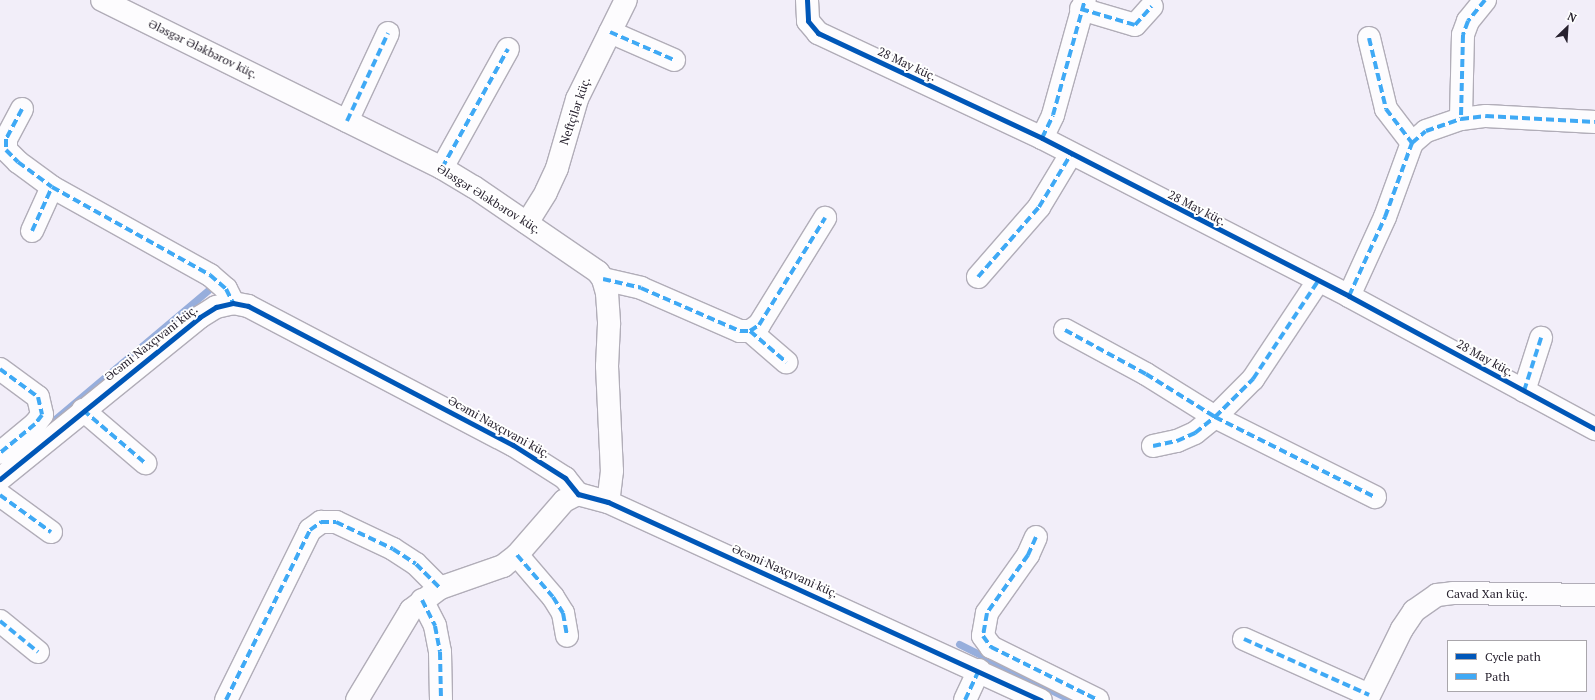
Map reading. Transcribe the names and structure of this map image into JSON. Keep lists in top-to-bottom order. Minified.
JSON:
{"streets":{"street":["Ələsgər Ələkbərov küç.","28 May küç.","Neftçilər küç.","Əcəmi Naxçıvani küç.","Cavad Xan küç."]},"crossings":[["Ələsgər Ələkbərov küç.","Neftçilər küç."]],"legend":["Cycle path","Path"],"north":"top right"}
